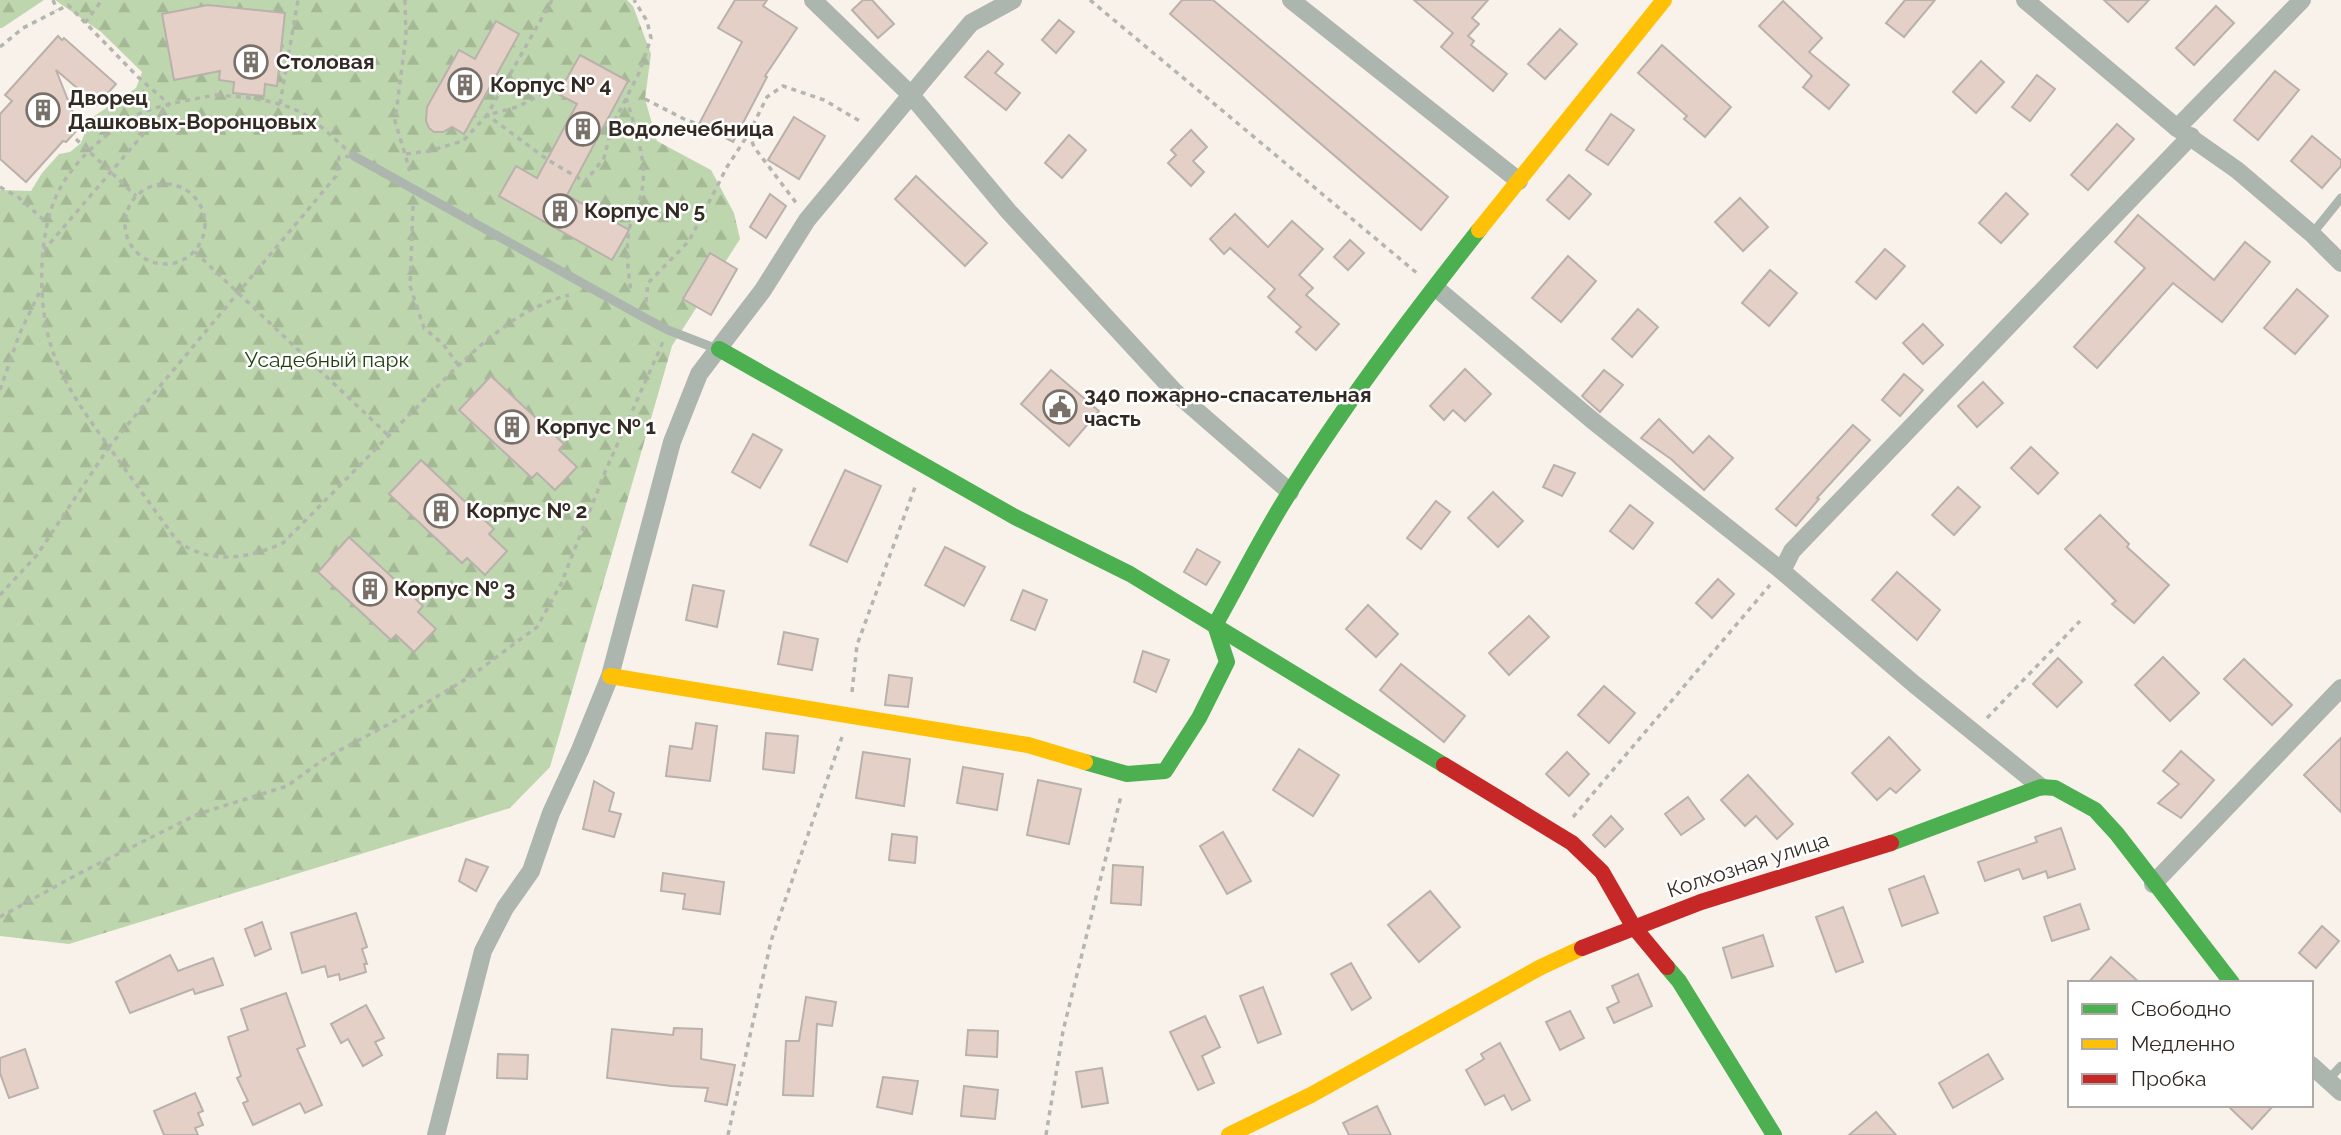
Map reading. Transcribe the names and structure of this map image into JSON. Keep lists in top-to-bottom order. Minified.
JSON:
{"streets":{"street":["Колхозная улица"]},"parks":["Усадебный парк"],"places":{"building":["Столовая","Корпус № 4","Дворец Дашковых-Воронцовых","Водолечебница","Корпус № 5","Корпус № 1","Корпус № 2","Корпус № 3"],"public building":["340 пожарно-спасательная часть"]},"legend":["Свободно","Медленно","Пробка"]}
